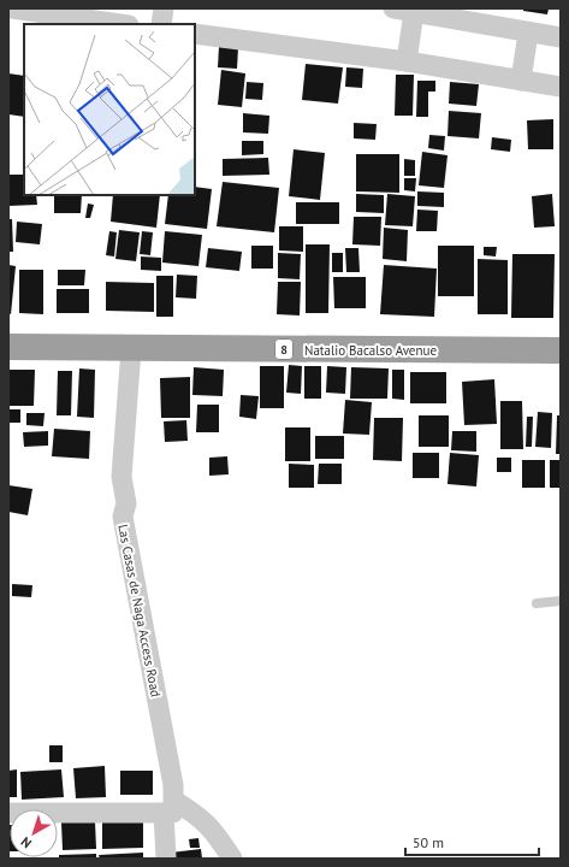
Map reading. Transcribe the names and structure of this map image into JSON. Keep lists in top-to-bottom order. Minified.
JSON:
{"streets":{"highway":["8","Natalio Bacalso Avenue"],"street":["Las Casas de Naga Access Road"]},"crossings":[["Natalio Bacalso Avenue","Las Casas de Naga Access Road"]],"scale_bar":"50 m","north":"bottom left"}
